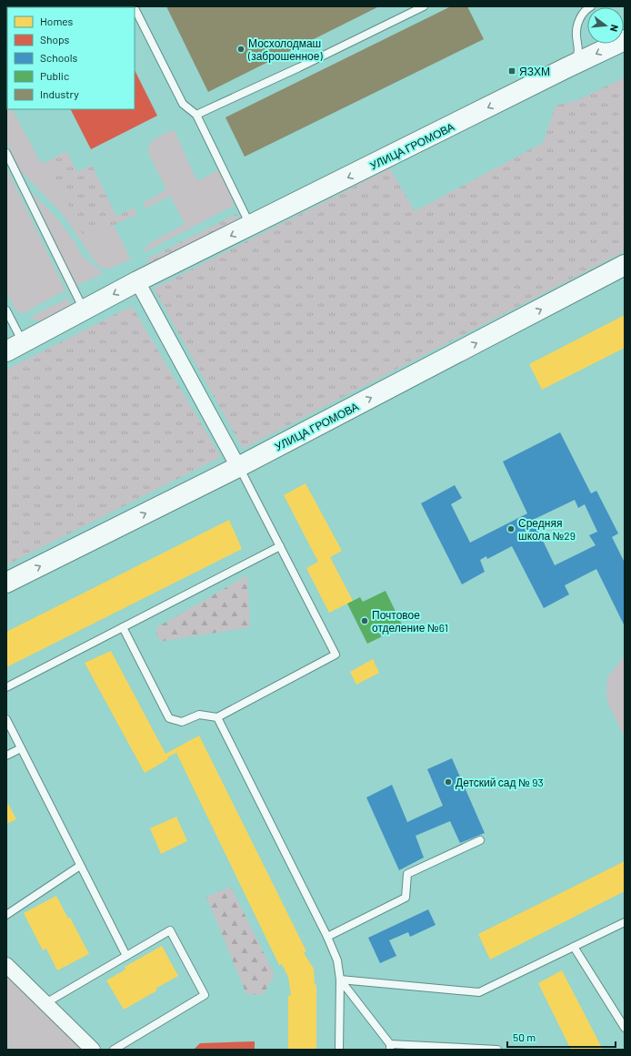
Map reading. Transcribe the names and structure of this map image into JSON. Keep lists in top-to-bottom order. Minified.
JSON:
{"streets":{"street":["УЛИЦА ГРОМОВА"]},"places":{"other":["Мосхолодмаш (заброшенное)","Средняя школа №29","Почтовое отделение №61","Детский сад № 93"],"transit":["ЯЗХМ"]},"legend":["Homes","Shops","Schools","Public","Industry"],"scale_bar":"50 m","north":"right"}
